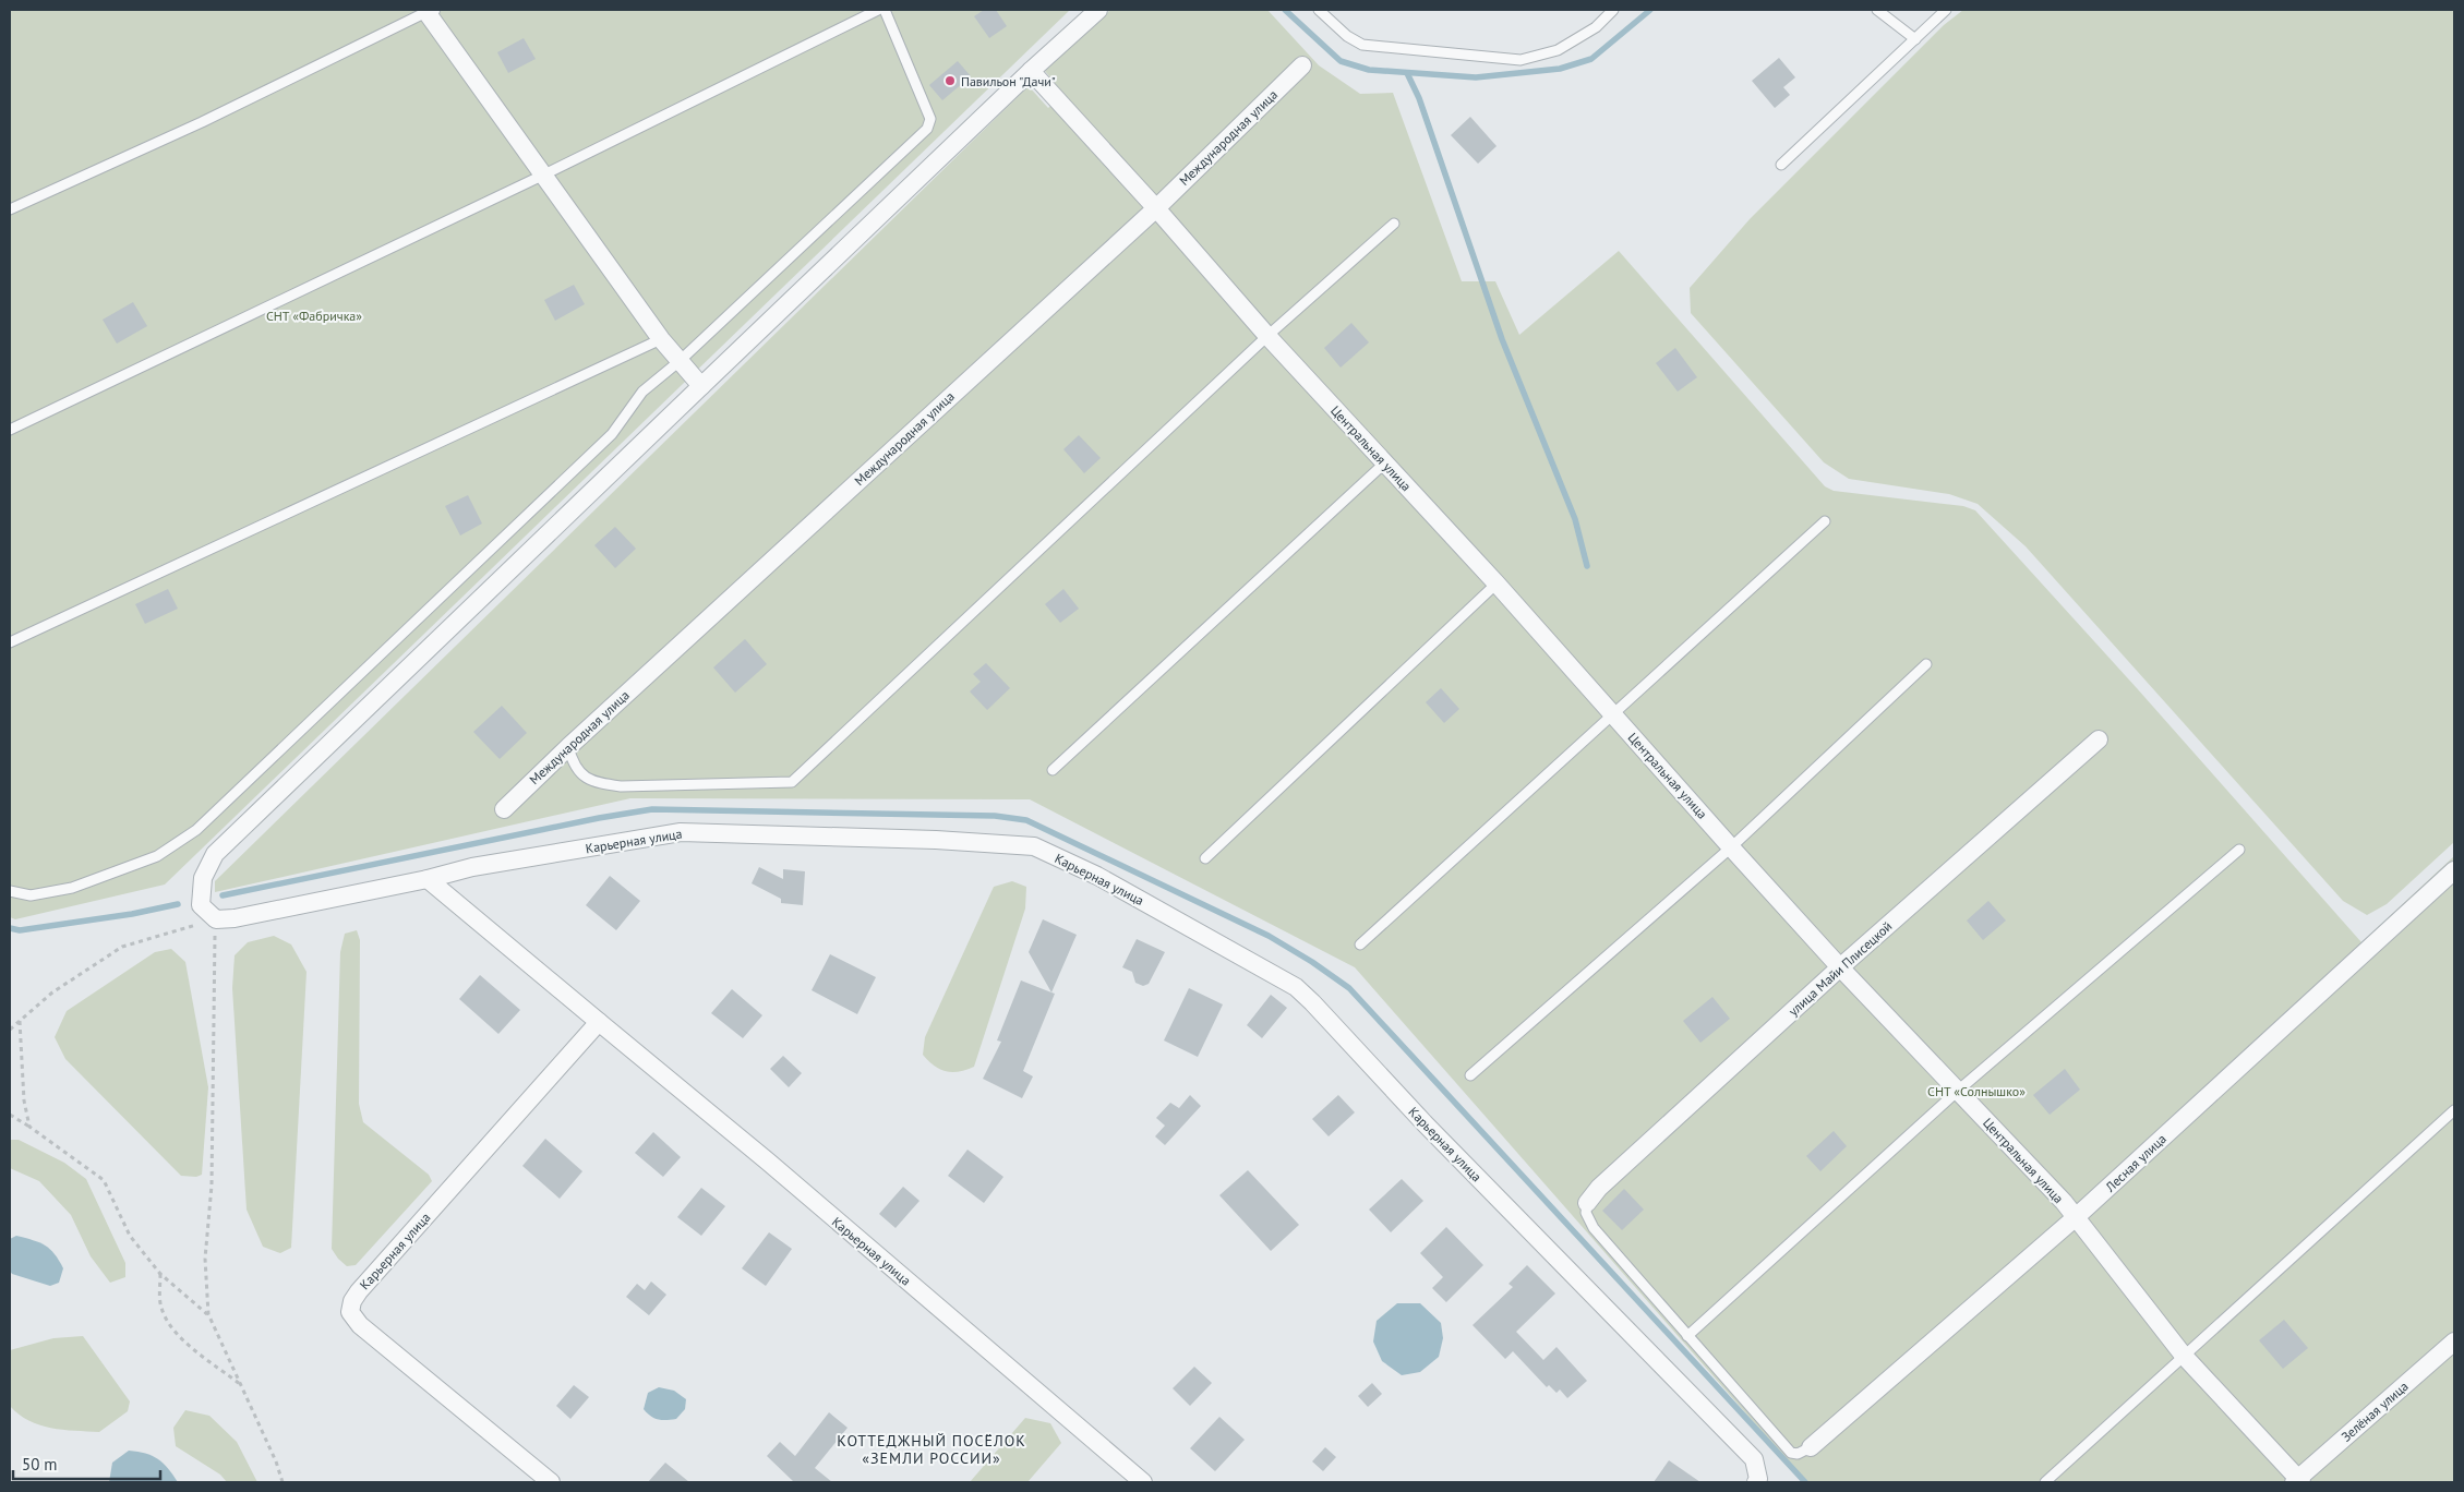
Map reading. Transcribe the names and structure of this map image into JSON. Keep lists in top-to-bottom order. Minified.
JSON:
{"streets":{"street":["Международная улица","Центральная улица","Карьерная улица","улица Майи Плисецкой","Лесная улица","Зелёная улица"]},"crossings":[["Международная улица","Центральная улица"],["Центральная улица","улица Майи Плисецкой"],["Центральная улица","Лесная улица"],["Центральная улица","Зелёная улица"]],"districts":["КОТТЕДЖНЫЙ ПОСЁЛОК «ЗЕМЛИ РОССИИ»"],"parks":["СНТ «Фабричка»","СНТ «Солнышко»"],"places":["Павильон \"Дачи\""],"scale_bar":"50 m"}
